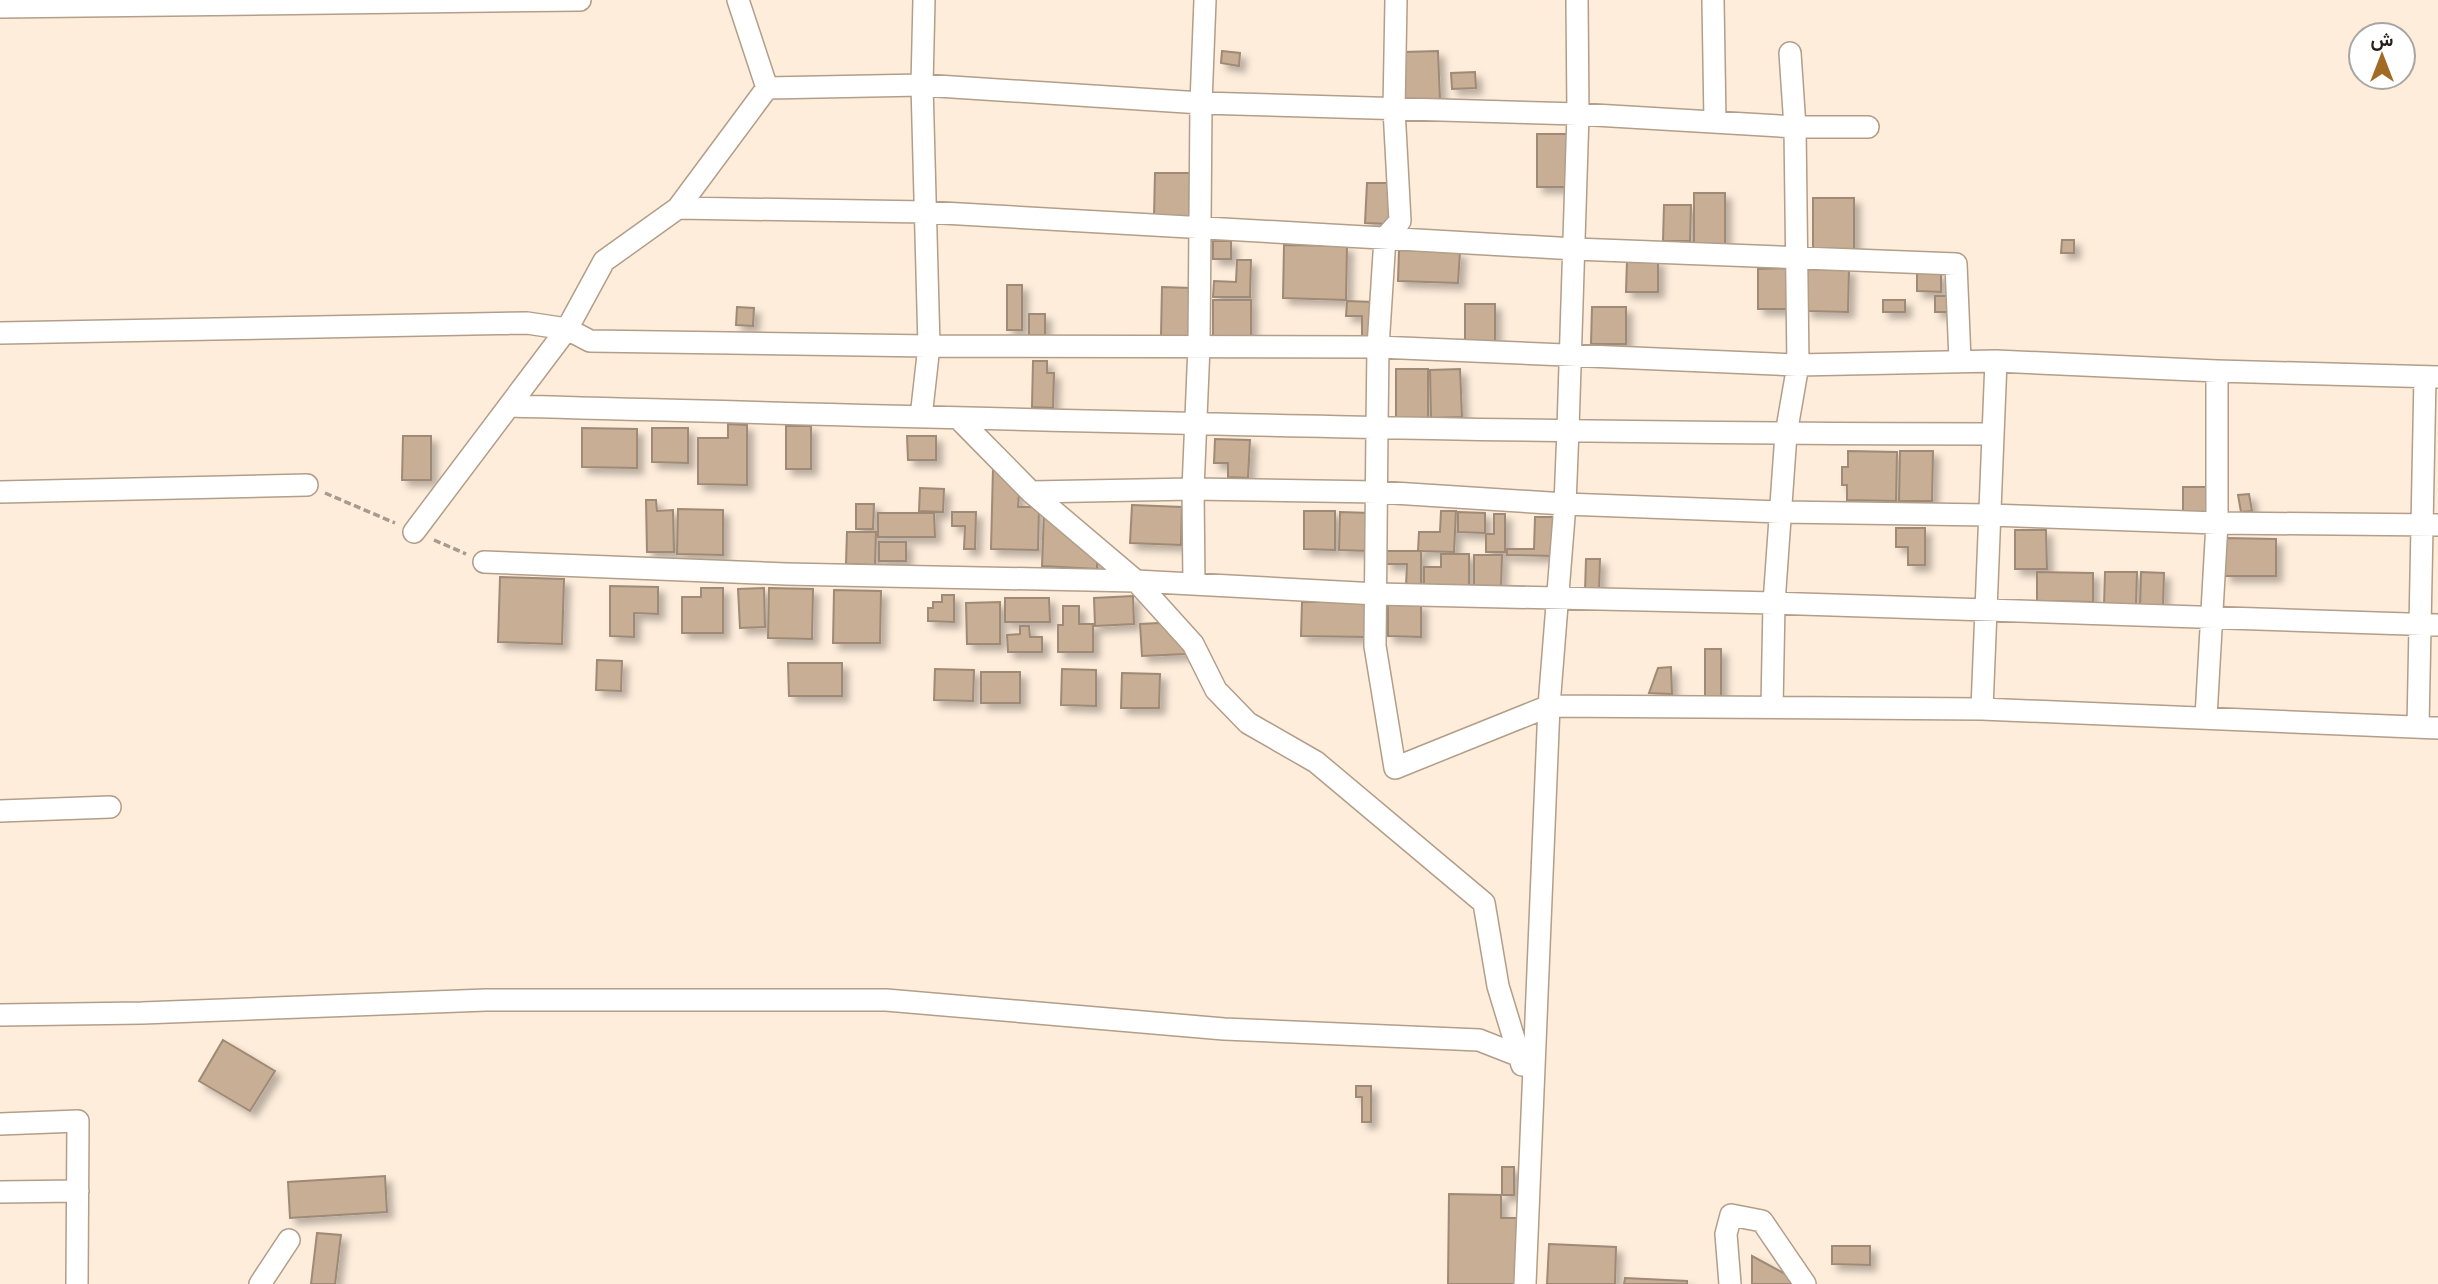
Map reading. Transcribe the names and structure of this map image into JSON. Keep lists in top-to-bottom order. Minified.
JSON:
{"north":"top"}
